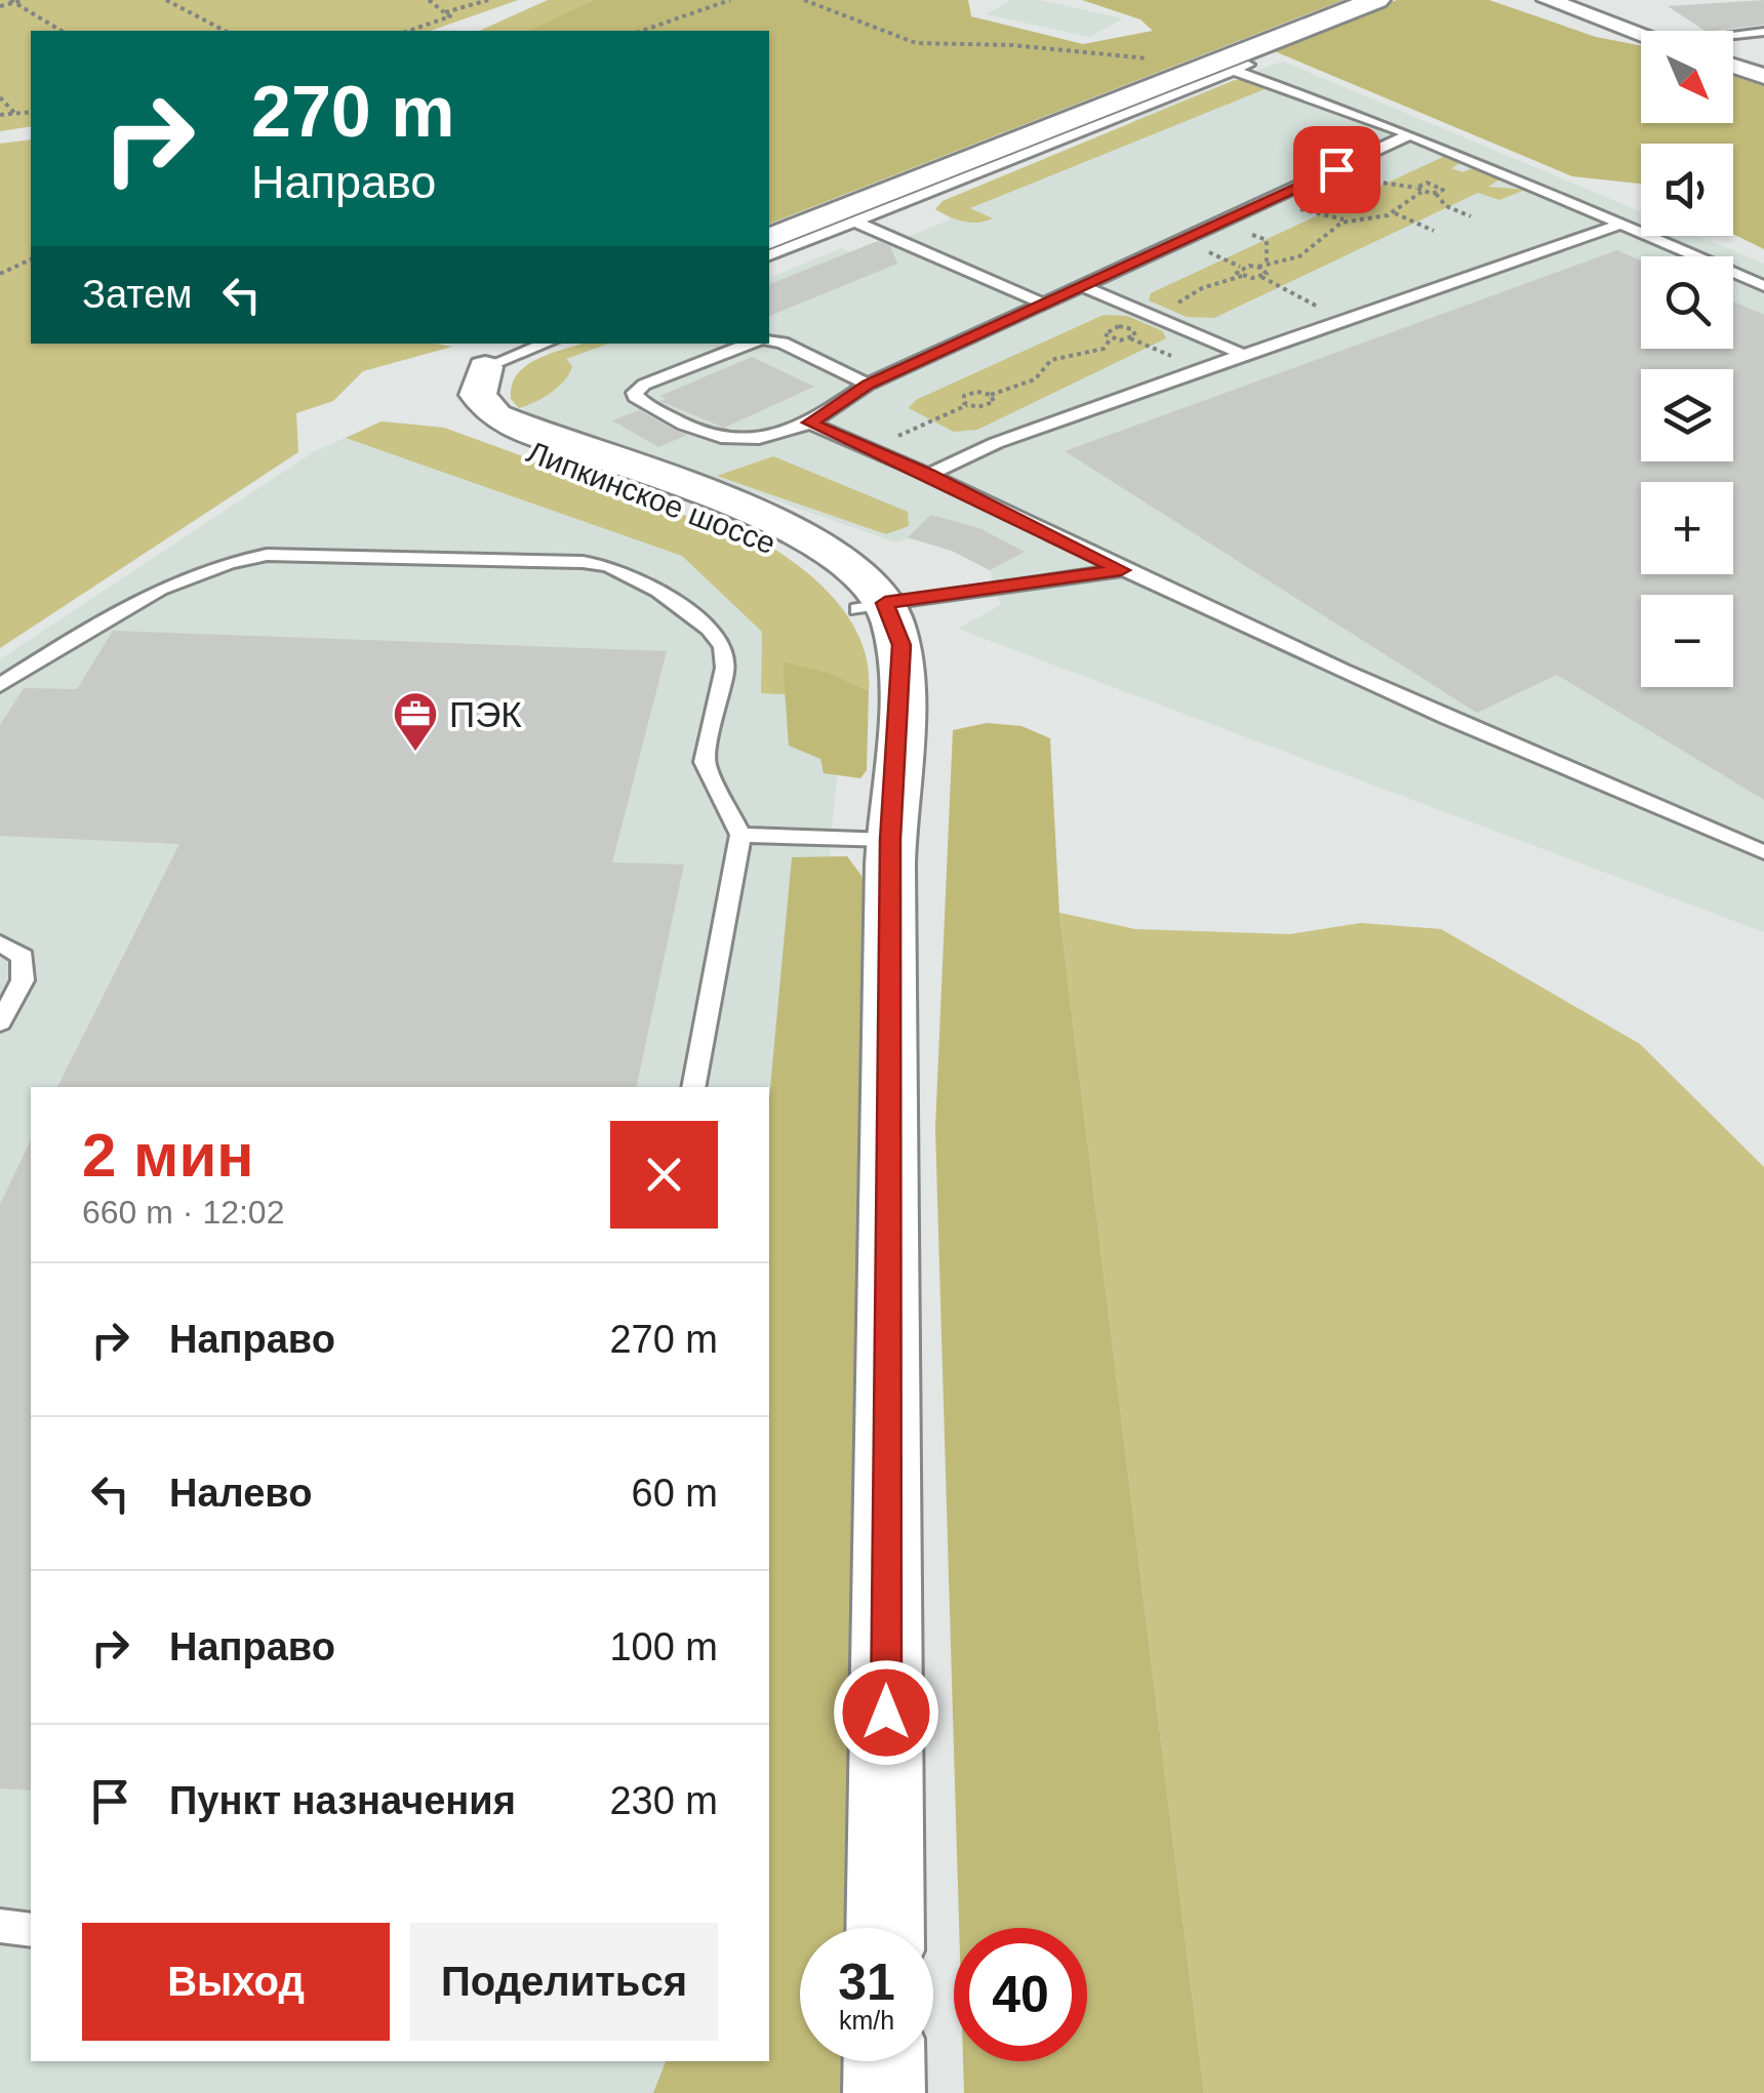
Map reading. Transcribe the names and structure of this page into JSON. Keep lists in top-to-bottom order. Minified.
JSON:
{"streets":{"street":["Липкинское шоссе"]},"places":{"office":["ПЭК"]},"north":"bottom right","page":{"map_buttons":["+","−"],"turn":["270 m","Направо"],"then":"Затем","heading":["2 мин","660 m · 12:02"],"list":[{"name":"Направо","value":"270 m"},{"name":"Налево","value":"60 m"},{"name":"Направо","value":"100 m"},{"name":"Пункт назначения","value":"230 m"}],"buttons":["Выход","Поделиться"],"speed":"31 km/h","limit":"40"}}
